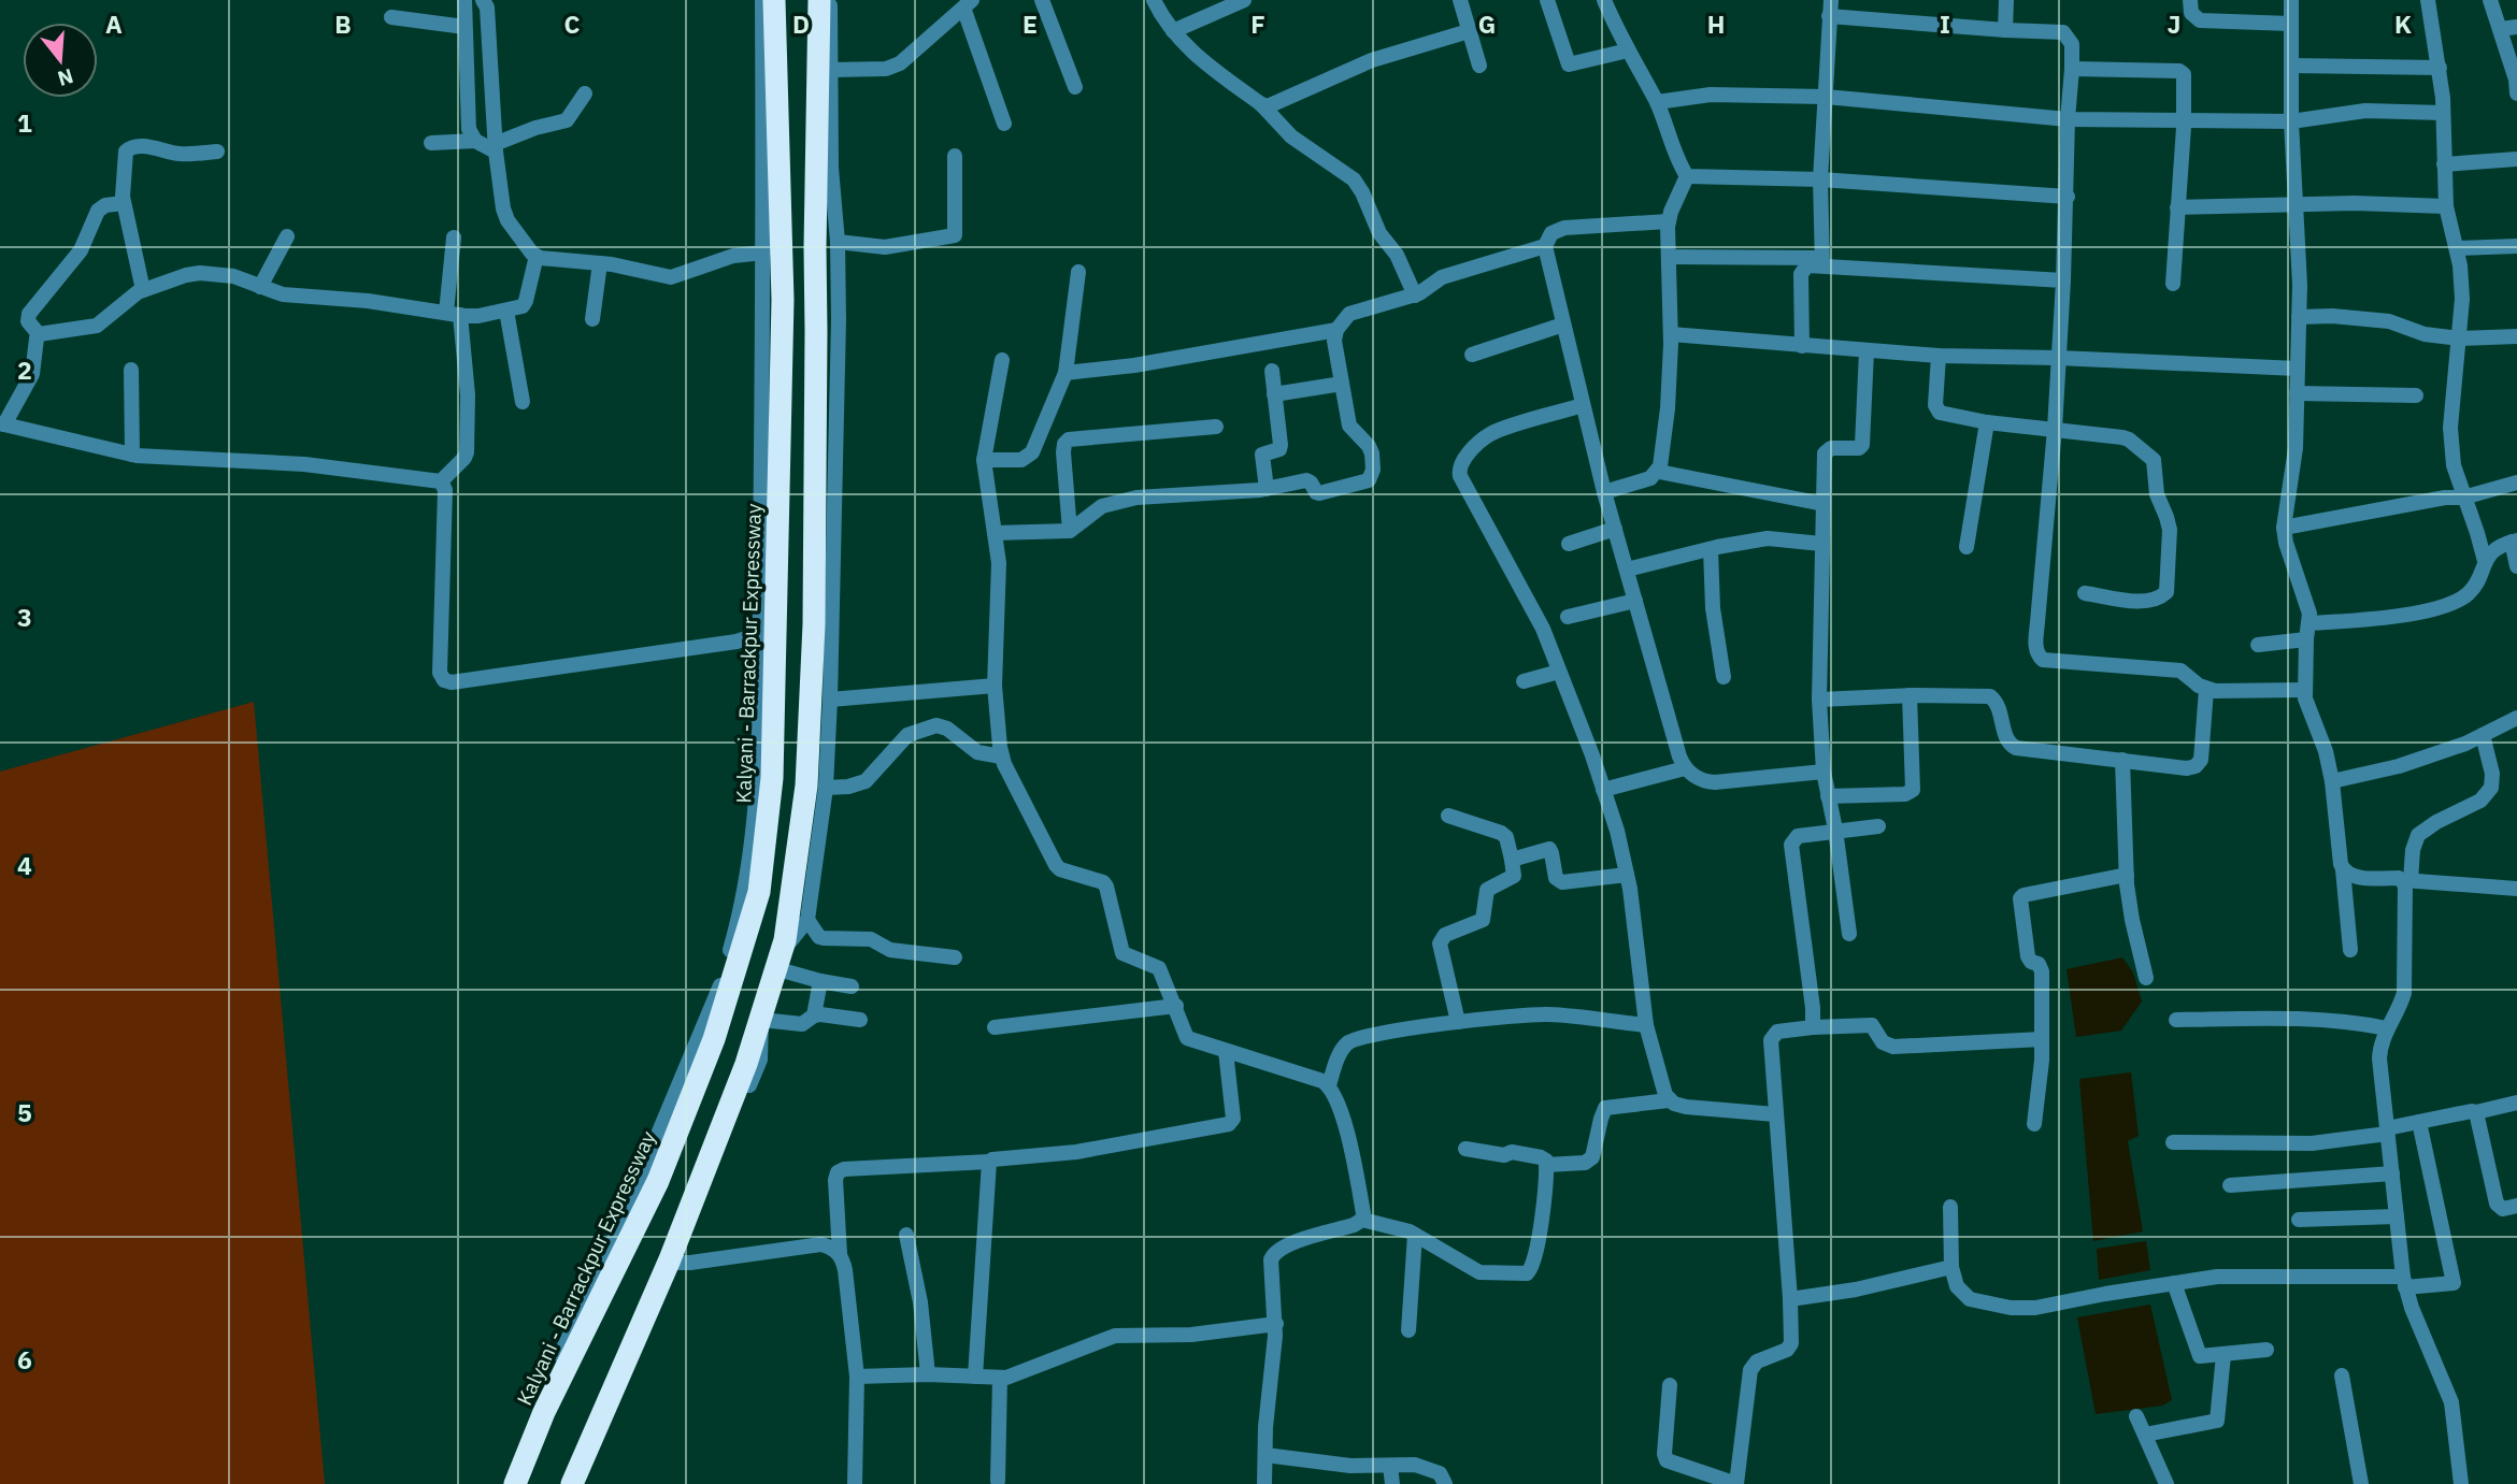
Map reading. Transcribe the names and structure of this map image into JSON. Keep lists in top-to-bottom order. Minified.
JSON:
{"streets":{"highway":["Kalyani - Barrackpur Expressway"]},"north":"bottom","grid":{"columns":["A","B","C","D","E","F","G","H","I","J","K"],"rows":["1","2","3","4","5","6"]}}
